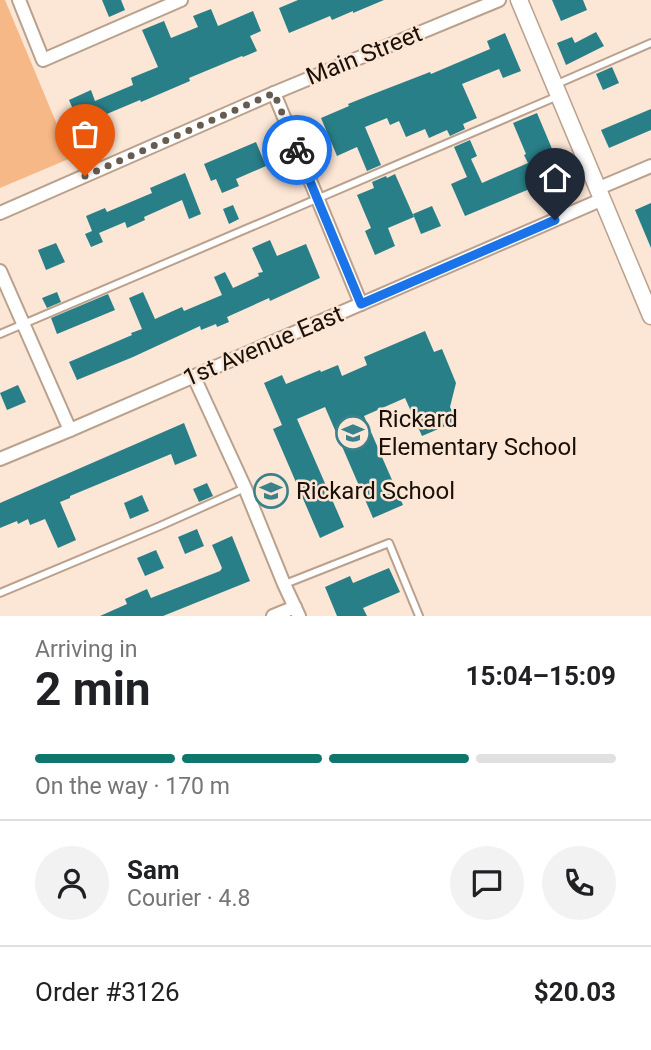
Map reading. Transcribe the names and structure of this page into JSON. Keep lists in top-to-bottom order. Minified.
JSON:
{"streets":{"street":["Main Street","1st Avenue East"]},"places":{"school or university":["Rickard Elementary School","Rickard School"]},"page":{"heading":["2 min","Arriving in","15:04–15:09"],"panel":["Sam","Courier · 4.8","Order #3126","$20.03"],"bar":"On the way · 170 m"}}
